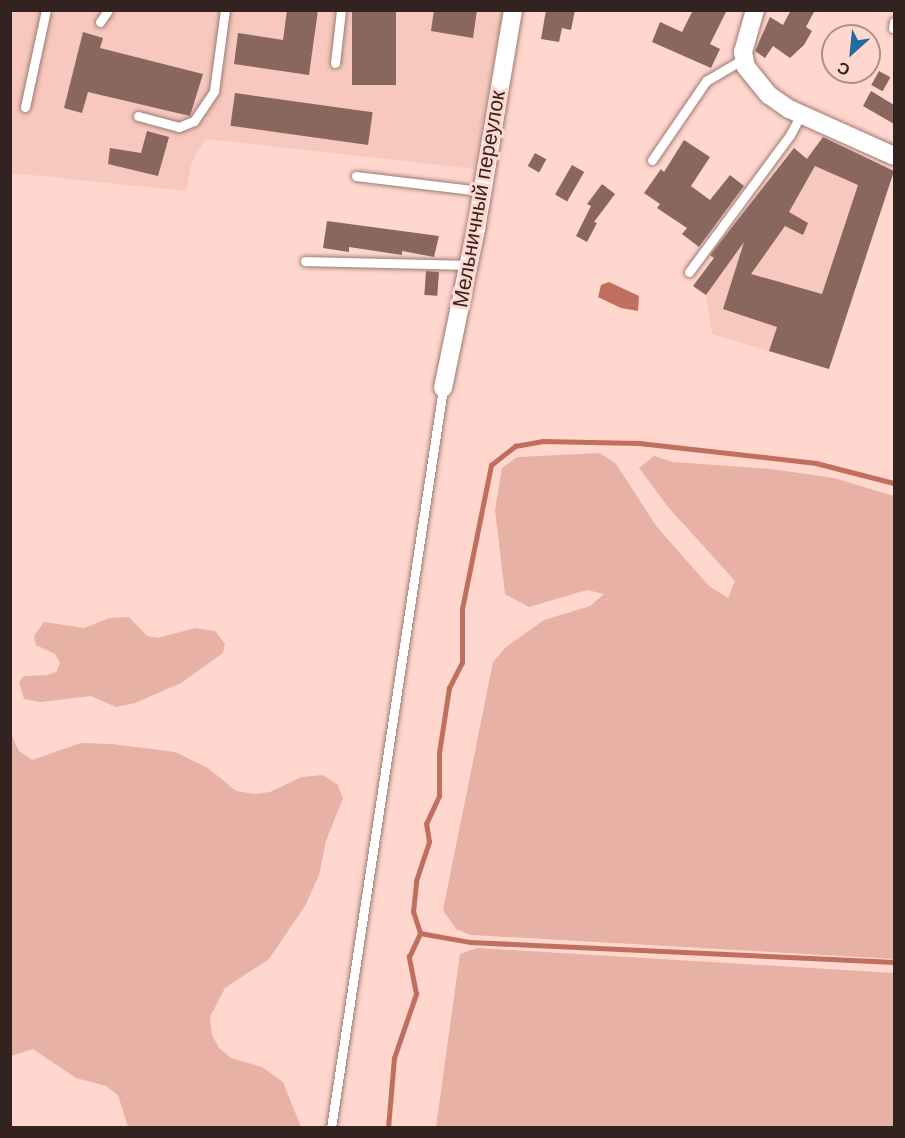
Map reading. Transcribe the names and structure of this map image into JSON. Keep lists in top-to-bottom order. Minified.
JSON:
{"streets":{"street":["Мельничный переулок"]},"north":"bottom left"}
